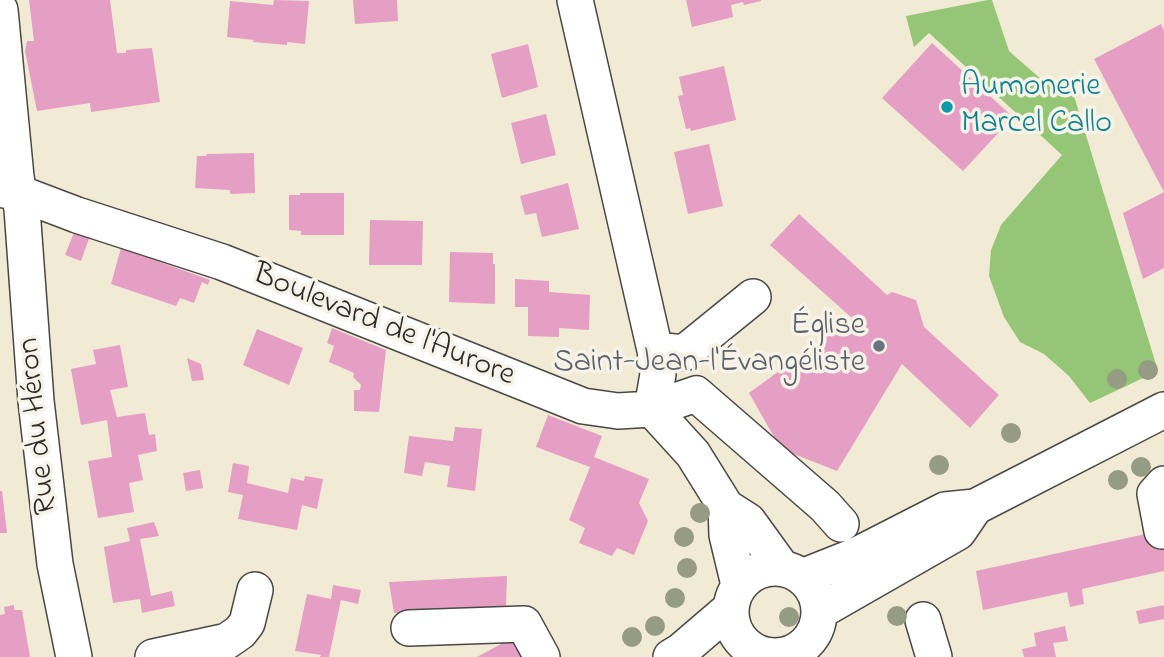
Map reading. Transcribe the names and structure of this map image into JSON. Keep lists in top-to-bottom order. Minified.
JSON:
{"streets":{"street":["Boulevard de l'Aurore","Rue du Héron"]},"crossings":[["Boulevard de l'Aurore","Rue du Héron"]],"places":["Aumonerie Marcel Callo","Église Saint-Jean-l'Évangéliste"]}
